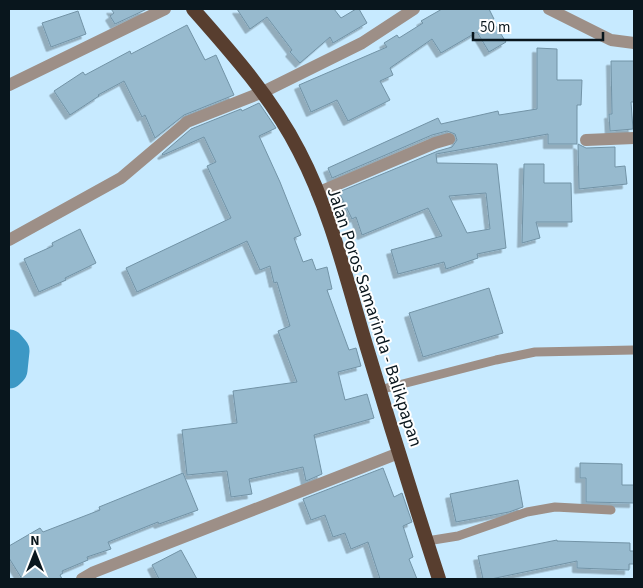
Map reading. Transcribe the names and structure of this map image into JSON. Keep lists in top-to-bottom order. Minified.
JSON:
{"streets":{"highway":["Jalan Poros Samarinda - Balikpapan"]},"scale_bar":"50 m","north":"top"}
